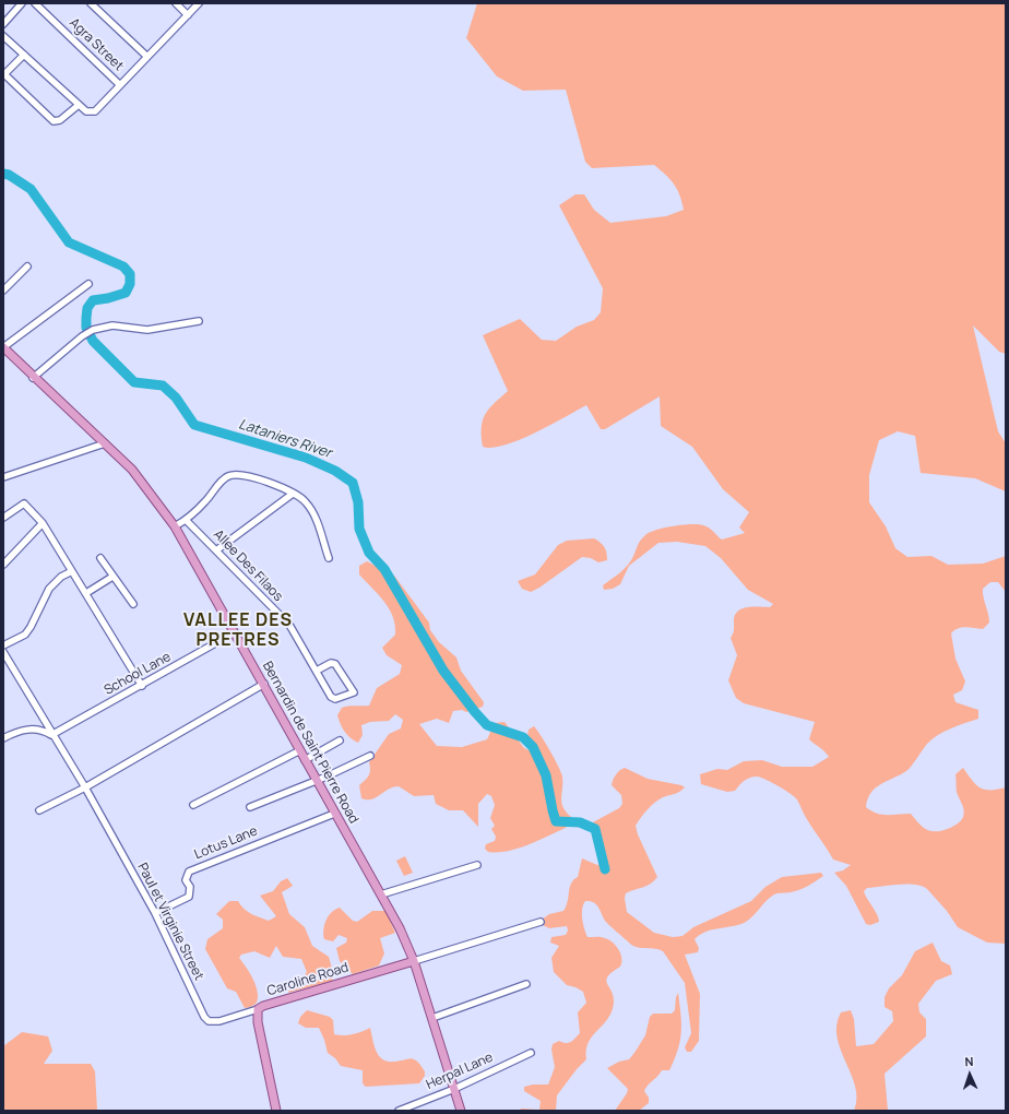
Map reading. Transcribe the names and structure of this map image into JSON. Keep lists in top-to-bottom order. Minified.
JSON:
{"streets":{"main road":["Bernardin de Saint Pierre Road","Caroline Road"],"street":["Agra Street","Allee Des Filaos","School Lane","Lotus Lane","Paul et Virginie Street","Herpal Lane"]},"crossings":[["School Lane","Bernardin de Saint Pierre Road"],["School Lane","Paul et Virginie Street"],["Bernardin de Saint Pierre Road","Lotus Lane"],["Bernardin de Saint Pierre Road","Caroline Road"],["Bernardin de Saint Pierre Road","Herpal Lane"],["Lotus Lane","Paul et Virginie Street"],["Paul et Virginie Street","Caroline Road"]],"districts":["VALLEE DES PRETRES"],"water":["Lataniers River"],"north":"top"}
